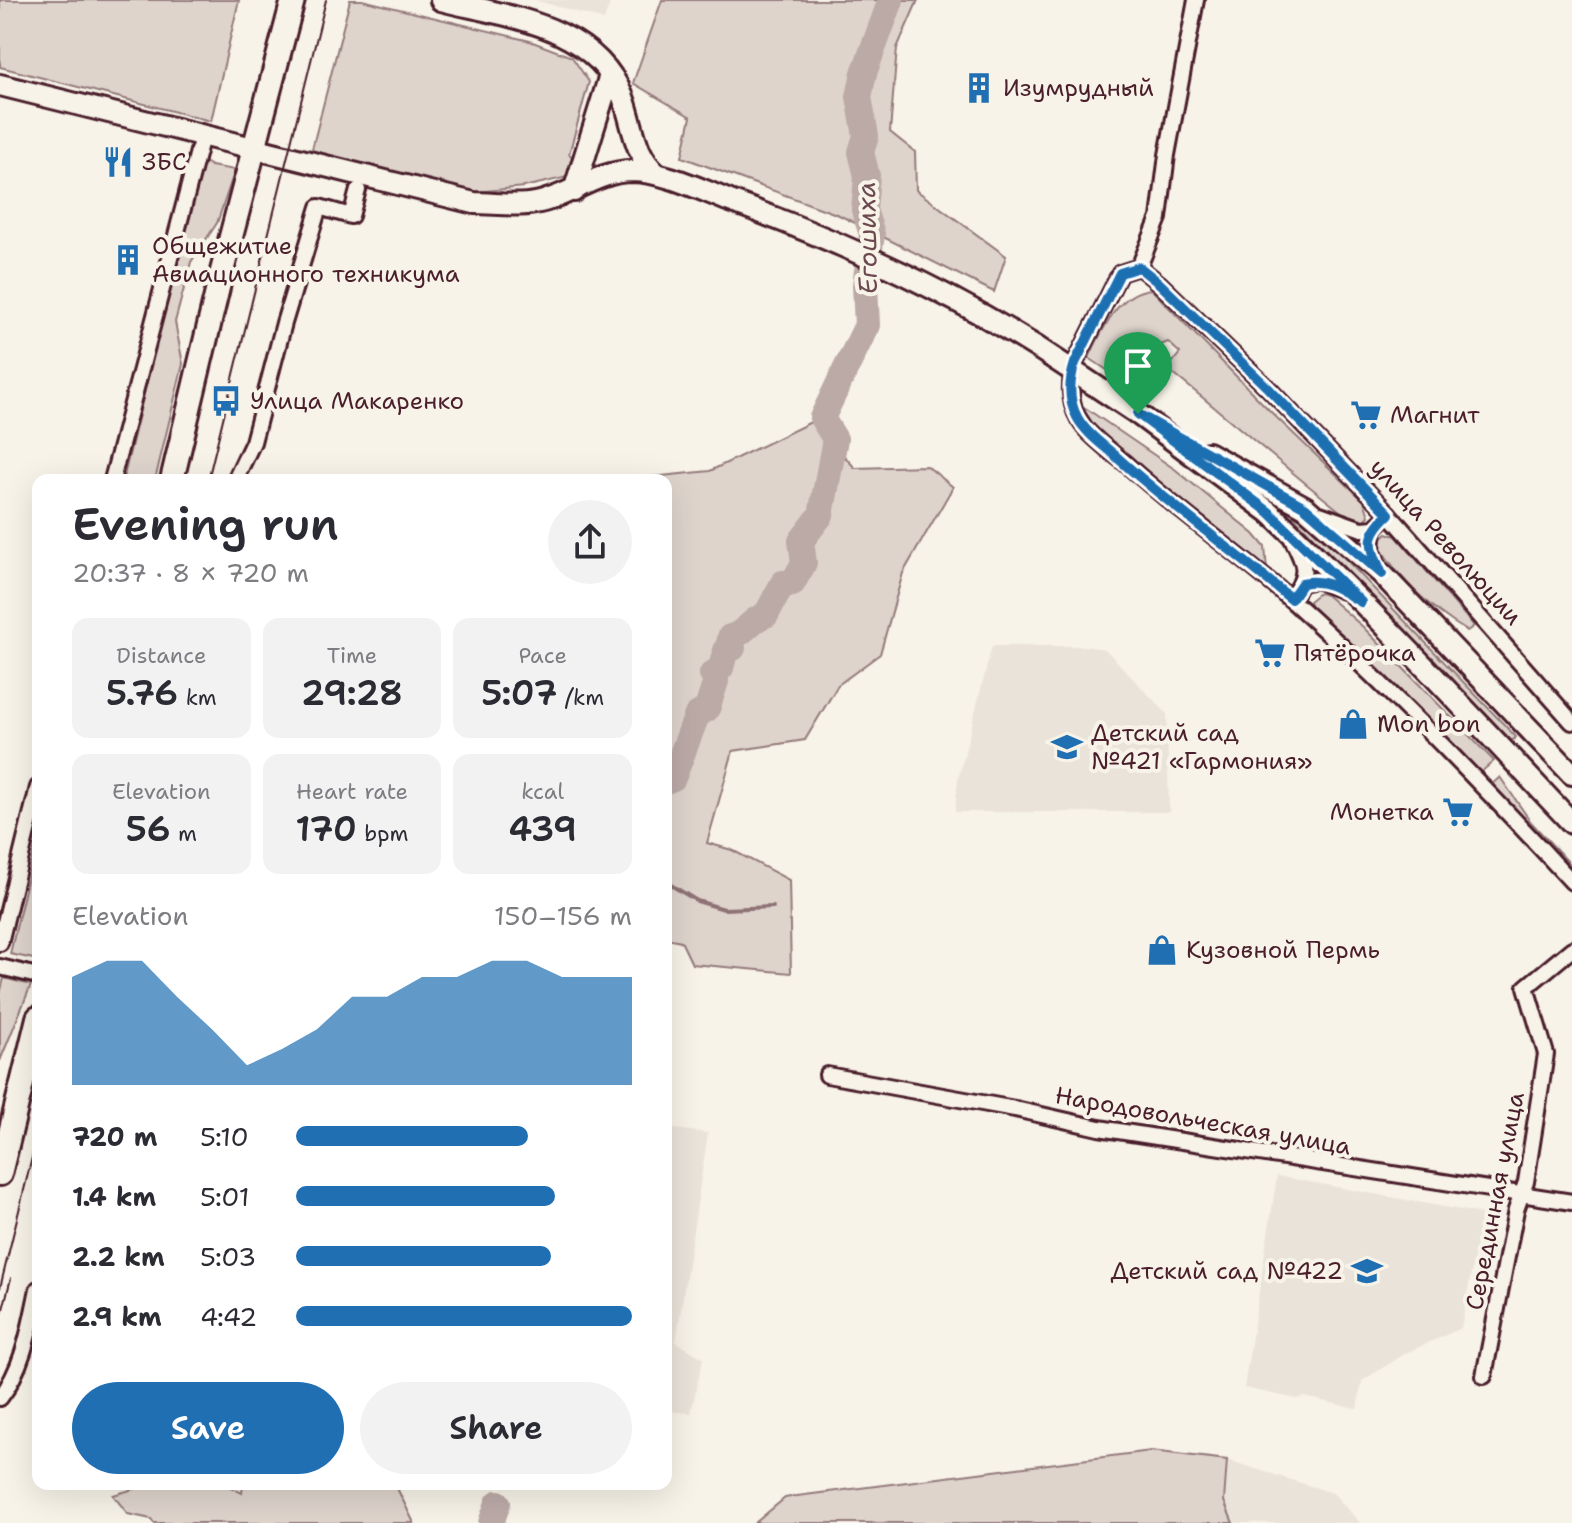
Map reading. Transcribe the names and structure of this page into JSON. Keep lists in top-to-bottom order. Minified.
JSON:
{"streets":{"street":["улица Революции","Народовольческая улица","Серединная улица"]},"crossings":[["Народовольческая улица","Серединная улица"]],"water":["Егошиха"],"places":{"building":["Изумрудный","Общежитие Авиационного техникума"],"restaurant":["ЗБС"],"bus stop":["Улица Макаренко"],"supermarket":["Магнит","Пятёрочка","Монетка"],"shop":["Mon bon","Кузовной Пермь"],"school or university":["Детский сад №421 «Гармония»","Детский сад №422"]},"page":{"heading":["Evening run","20:37 · 8 × 720 m"],"stats":[["Distance","5.76 km"],["Time","29:28"],["Pace","5:07 /km"],["Elevation","56 m"],["Heart rate","170 bpm"],["kcal","439"]],"chart":["Elevation","150–156 m"],"list":[{"name":"720 m","note":"5:10"},{"name":"1.4 km","note":"5:01"},{"name":"2.2 km","note":"5:03"},{"name":"2.9 km","note":"4:42"}],"buttons":["Save","Share"]}}
